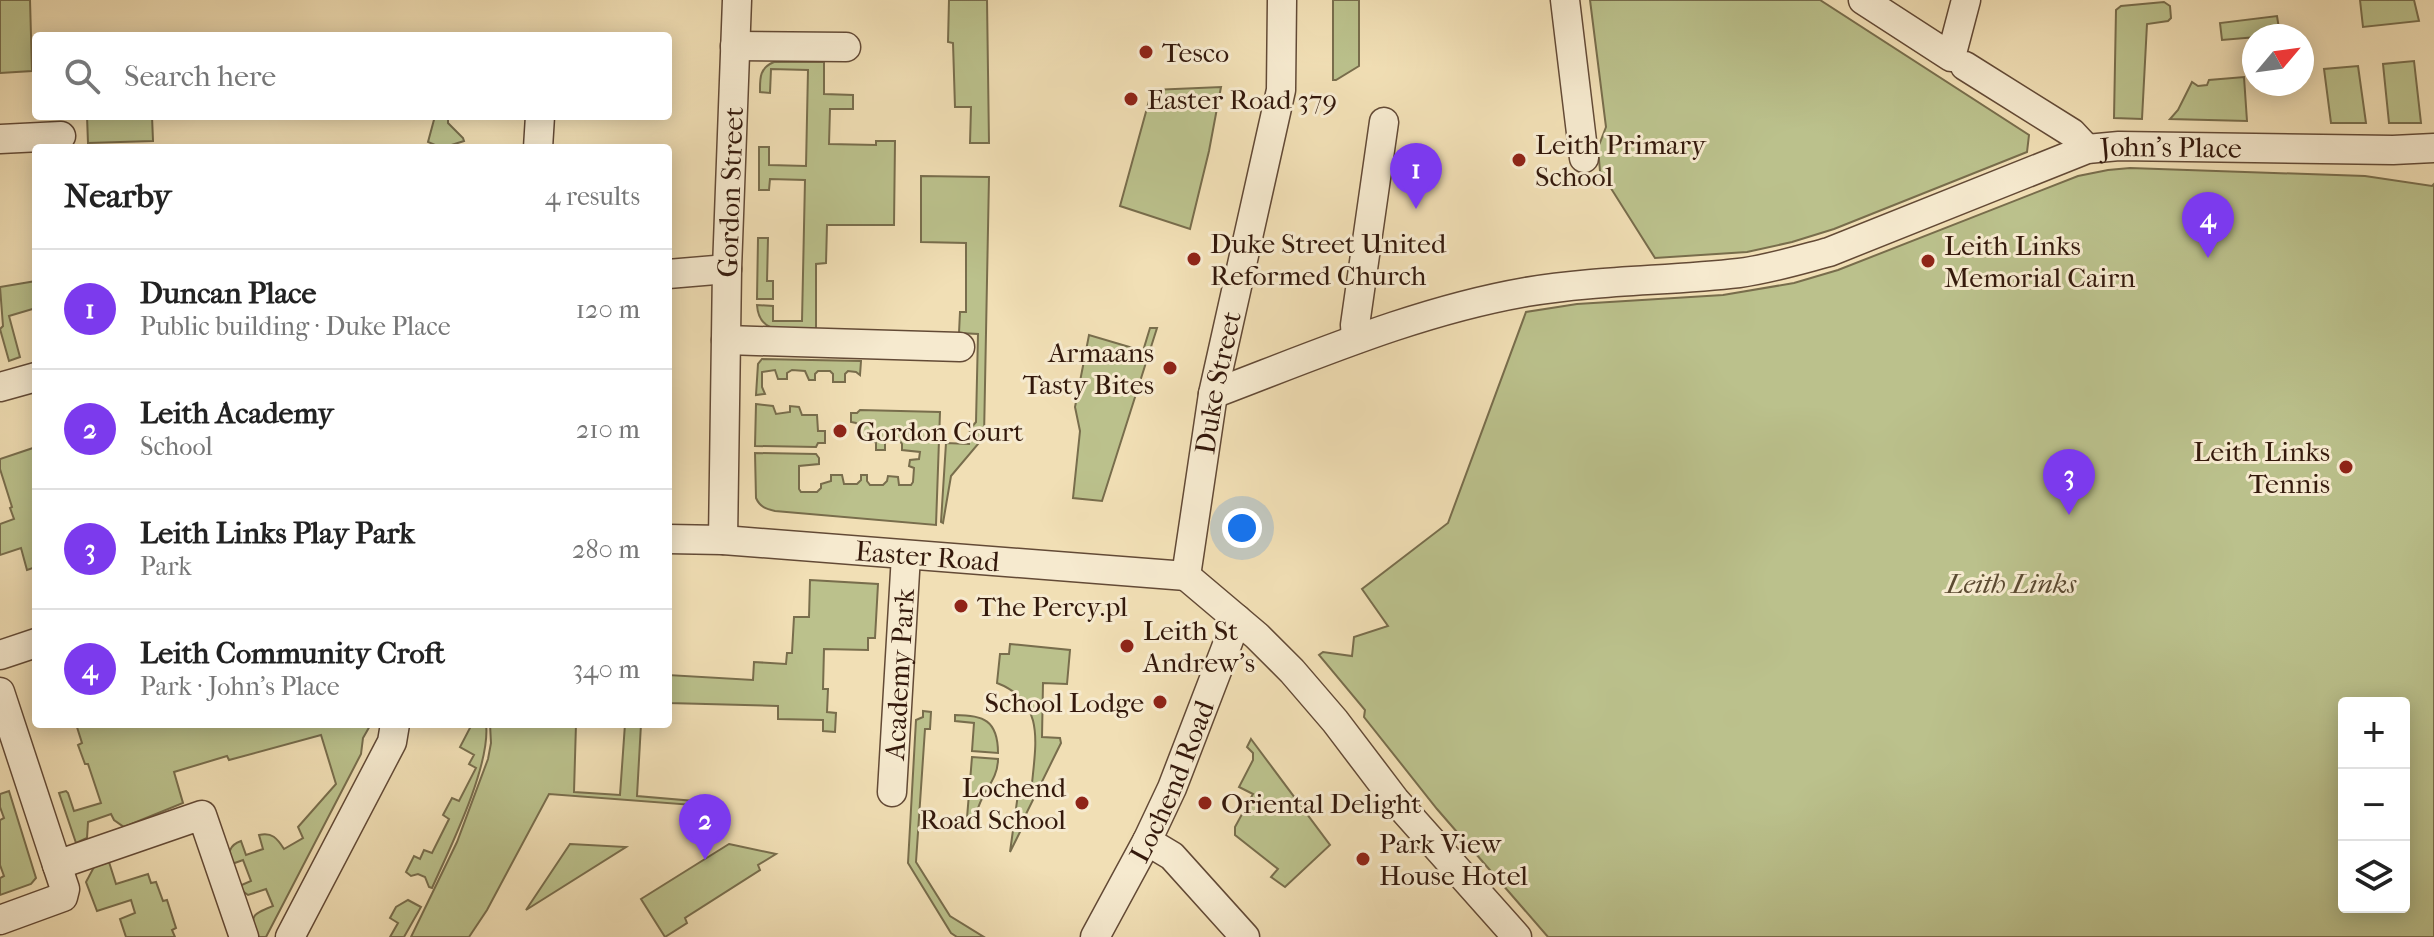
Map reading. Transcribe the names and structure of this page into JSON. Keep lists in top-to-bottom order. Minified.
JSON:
{"streets":{"street":["John's Place","Gordon Street","Duke Street","Easter Road","Academy Park","Lochend Road"]},"crossings":[["Gordon Street","Easter Road"],["Duke Street","Easter Road"],["Easter Road","Academy Park"]],"parks":["Leith Links"],"places":["Tesco","Easter Road 379","Leith Primary School","Duke Street United Reformed Church","Leith Links Memorial Cairn","Armaans Tasty Bites","Gordon Court","Leith Links Tennis","The Percy.pl","Leith St Andrew's","School Lodge","Lochend Road School","Oriental Delight","Park View House Hotel"],"north":"top right","page":{"search":"Search here","pins":["1","4","3","2"],"heading":["Nearby","4 results"],"list":[{"mark":"1","name":"Duncan Place","note":"Public building · Duke Place","value":"120 m"},{"mark":"2","name":"Leith Academy","note":"School","value":"210 m"},{"mark":"3","name":"Leith Links Play Park","note":"Park","value":"280 m"},{"mark":"4","name":"Leith Community Croft","note":"Park · John's Place","value":"340 m"}],"map_buttons":["+","−"]}}
